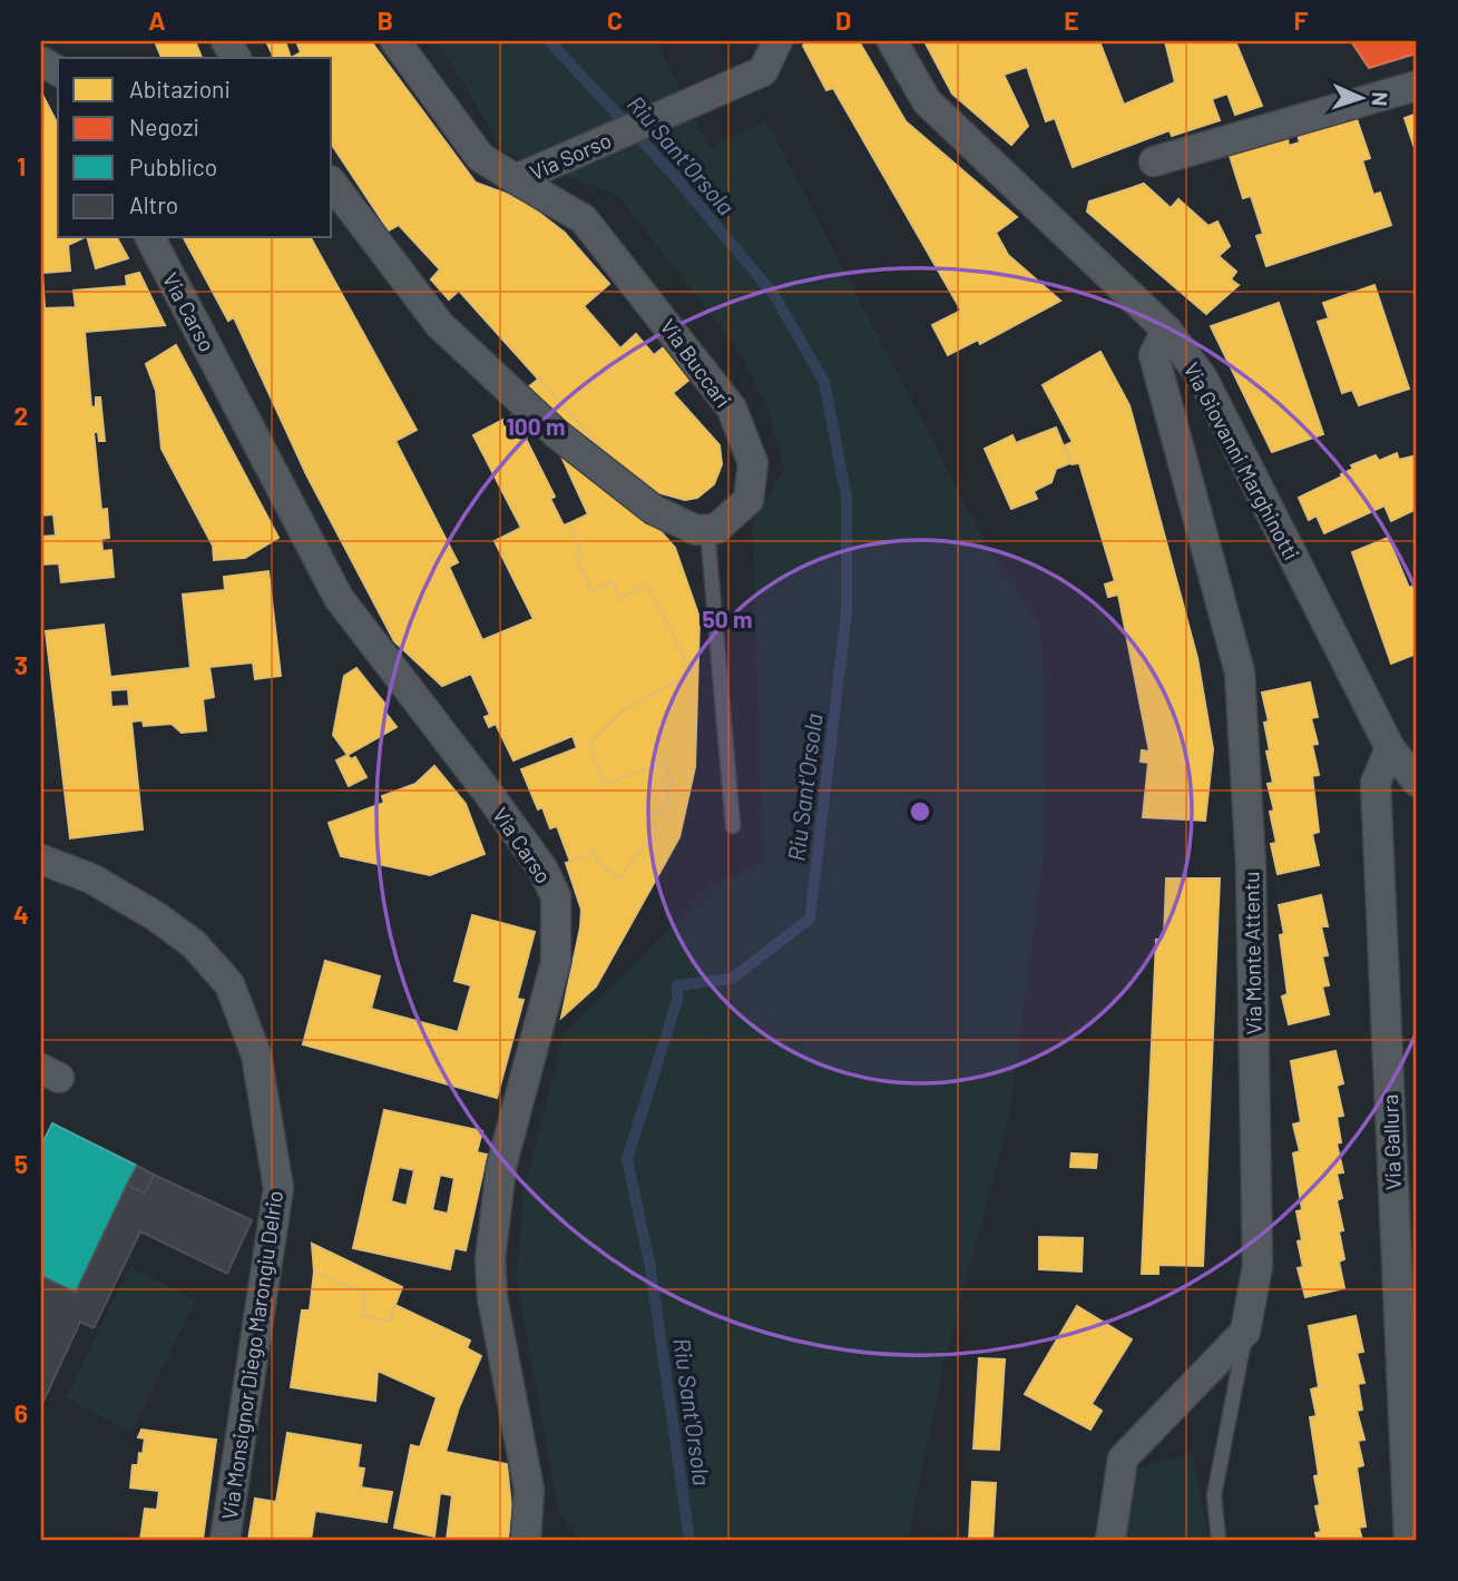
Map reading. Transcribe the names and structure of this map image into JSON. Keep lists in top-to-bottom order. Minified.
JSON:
{"streets":{"street":["Via Sorso","Via Carso","Via Buccari","Via Giovanni Marghinotti","Via Monte Attentu","Via Gallura","Via Monsignor Diego Marongiu Delrio"]},"crossings":[["Via Sorso","Via Buccari"],["Via Giovanni Marghinotti","Via Monte Attentu"],["Via Giovanni Marghinotti","Via Gallura"]],"water":["Riu Sant'Orsola"],"legend":["Abitazioni","Negozi","Pubblico","Altro"],"north":"right","grid":{"columns":["A","B","C","D","E","F"],"rows":["1","2","3","4","5","6"]},"rings":["100 m","50 m"]}
